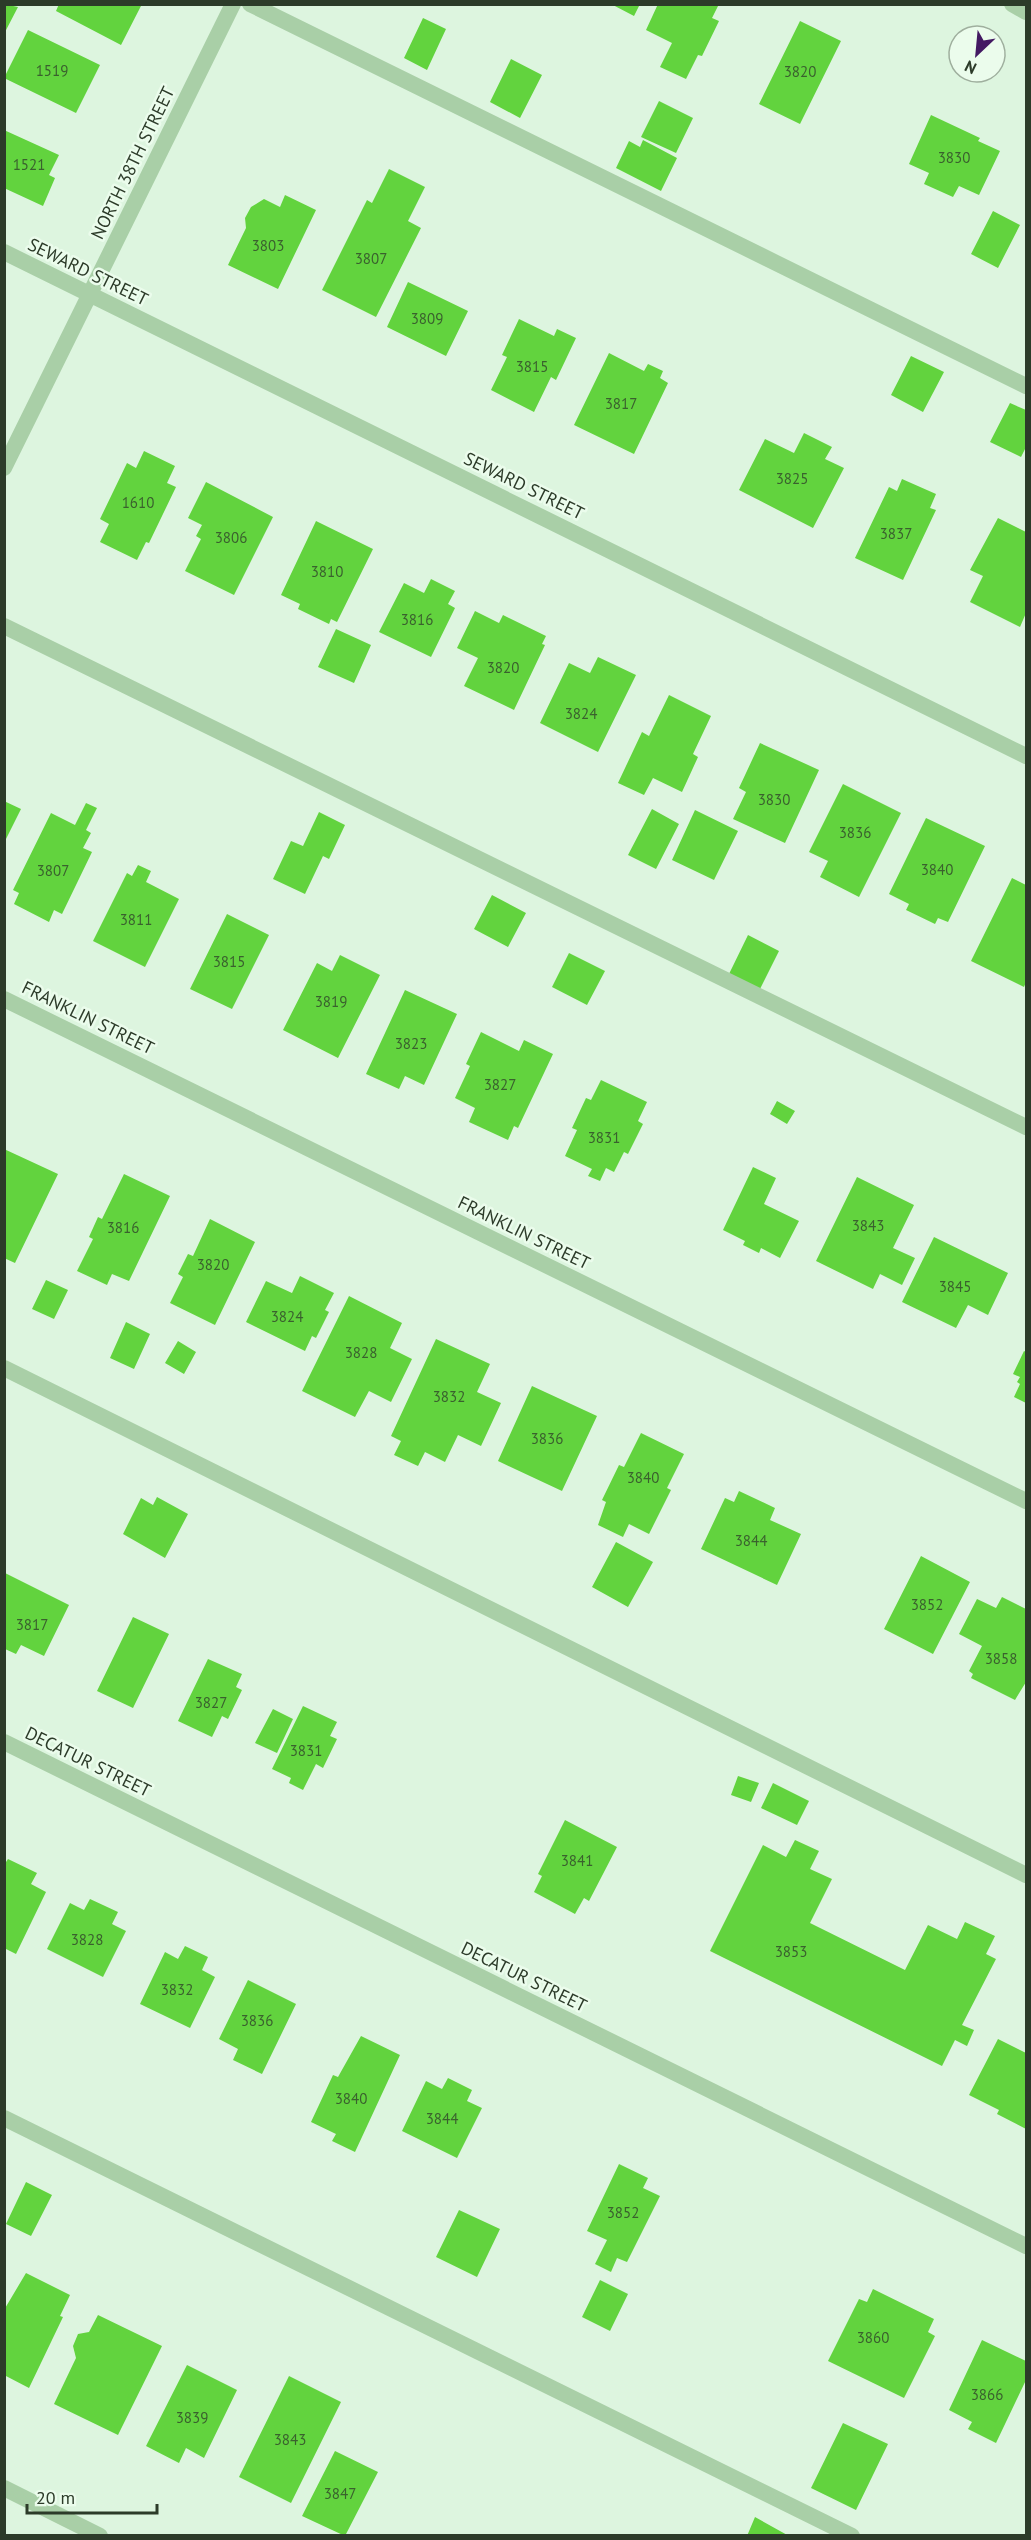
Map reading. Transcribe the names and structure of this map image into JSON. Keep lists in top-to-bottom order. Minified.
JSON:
{"streets":{"street":["NORTH 38TH STREET","SEWARD STREET","FRANKLIN STREET","DECATUR STREET"]},"crossings":[["NORTH 38TH STREET","SEWARD STREET"]],"house_numbers":["1519","3820","3830","1521","3803","3807","3809","3815","3817","3825","1610","3837","3806","3810","3816","3820","3824","3830","3836","3840","3807","3811","3815","3819","3823","3827","3831","3843","3816","3820","3845","3824","3828","3832","3836","3840","3844","3852","3817","3858","3827","3831","3841","3828","3853","3832","3836","3840","3844","3852","3860","3866","3839","3843","3847"],"scale_bar":"20 m","north":"bottom left"}
